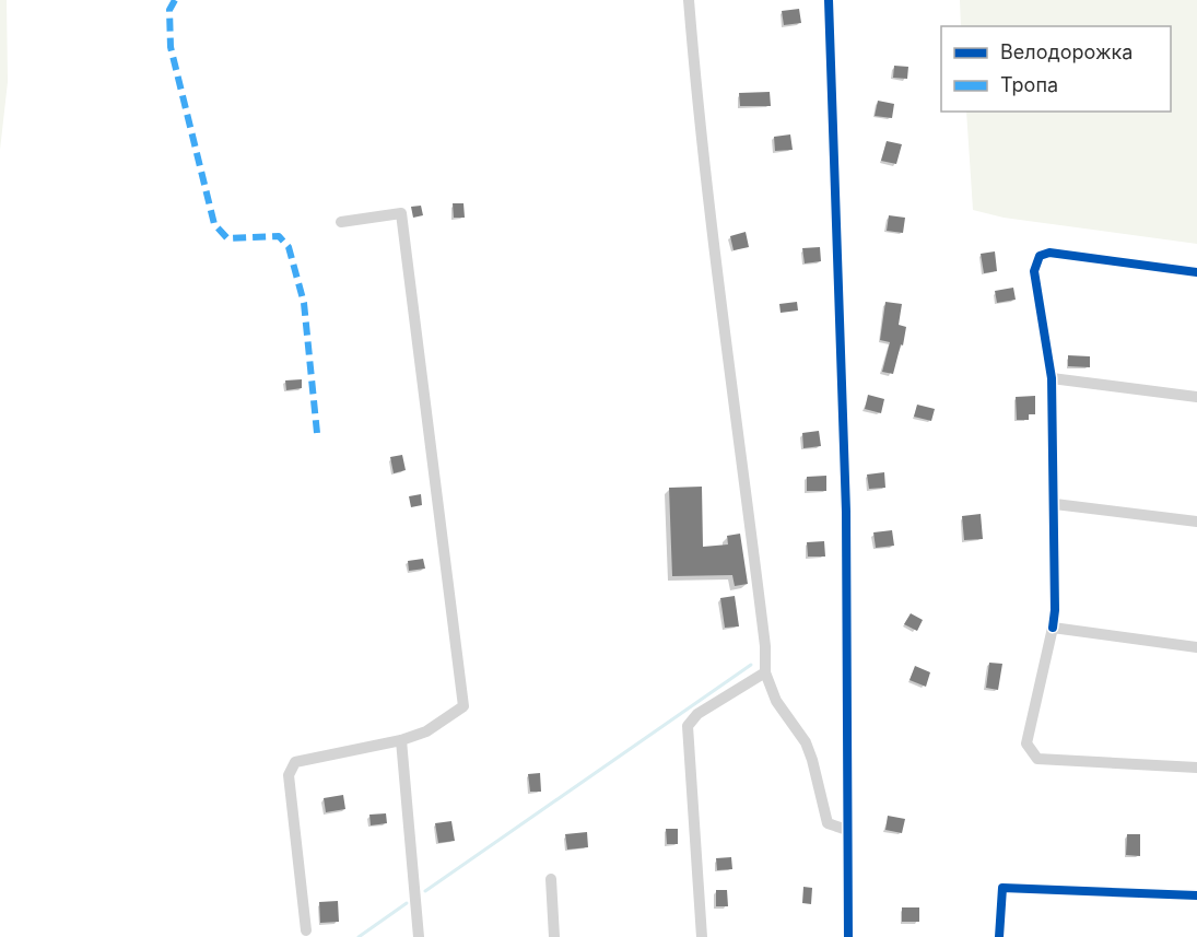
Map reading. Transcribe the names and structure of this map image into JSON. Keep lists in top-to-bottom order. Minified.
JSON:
{"legend":["Велодорожка","Тропа"]}
